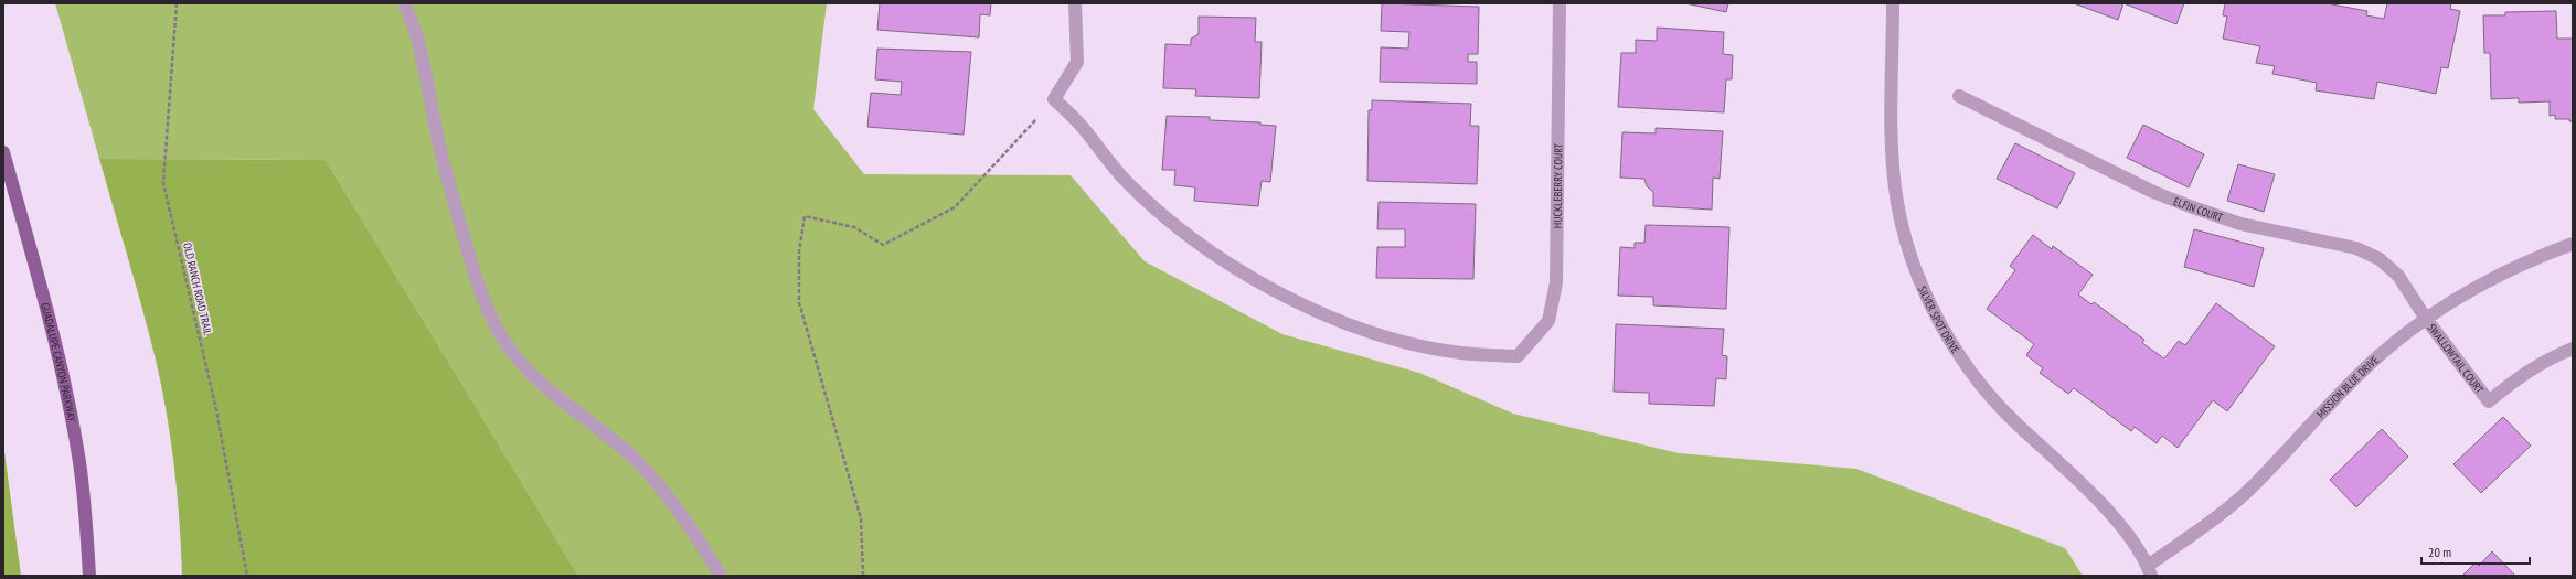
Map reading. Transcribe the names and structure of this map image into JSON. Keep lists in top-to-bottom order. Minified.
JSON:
{"streets":{"main road":["GUADALUPE CANYON PARKWAY"],"street":["HUCKLEBERRY COURT","ELFIN COURT","SILVER SPOT DRIVE","SWALLOWTAIL COURT","MISSION BLUE DRIVE"],"path":["OLD RANCH ROAD TRAIL"]},"crossings":[["ELFIN COURT","SWALLOWTAIL COURT"],["ELFIN COURT","MISSION BLUE DRIVE"],["SILVER SPOT DRIVE","MISSION BLUE DRIVE"],["SWALLOWTAIL COURT","MISSION BLUE DRIVE"]],"scale_bar":"20 m"}
